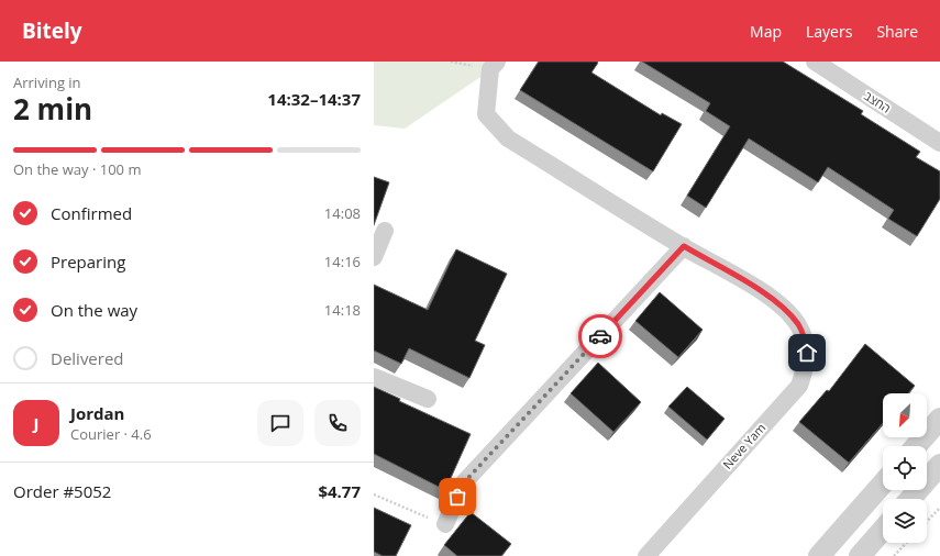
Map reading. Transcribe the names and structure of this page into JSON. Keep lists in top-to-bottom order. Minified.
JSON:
{"streets":{"street":["החצב","Neve Yam"]},"north":"bottom left","page":{"header":"Bitely","nav":["Map","Layers","Share"],"heading":["2 min","Arriving in","14:32–14:37"],"panel":["Jordan","Courier · 4.6","Order #5052","$4.77"],"bar":"On the way · 100 m","list":[["Confirmed","14:08"],["Preparing","14:16"],["On the way","14:18"],"Delivered"],"round":"J"}}
